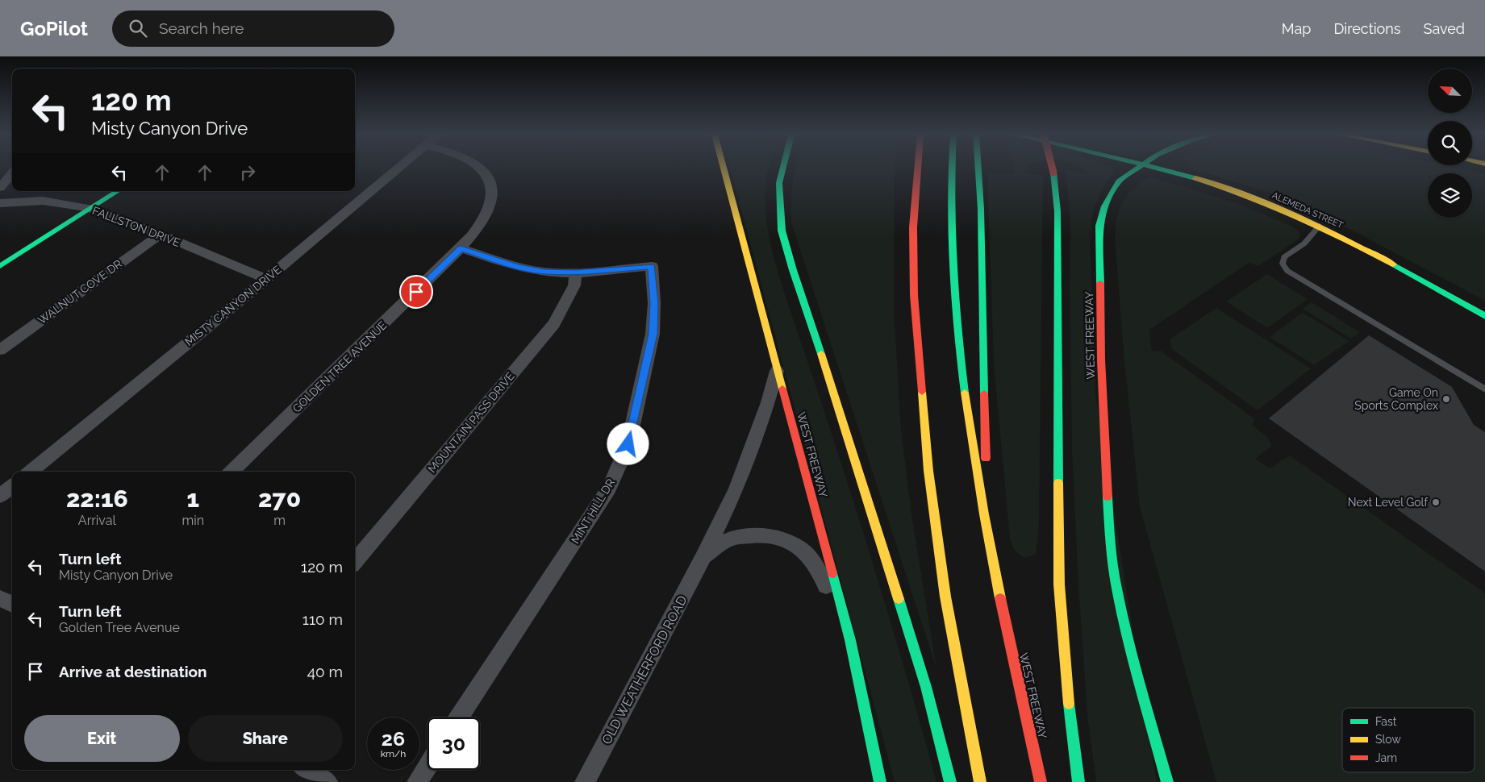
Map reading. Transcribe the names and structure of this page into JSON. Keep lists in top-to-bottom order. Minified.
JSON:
{"streets":{"main road":["ALEMEDA STREET","WEST FREEWAY"],"street":["FALLSTON DRIVE","WALNUT COVE DR","MISTY CANYON DRIVE","GOLDEN TREE AVENUE","MOUNTAIN PASS DRIVE","MINT HILL DR","OLD WEATHERFORD ROAD"]},"crossings":[["FALLSTON DRIVE","WALNUT COVE DR"],["FALLSTON DRIVE","MISTY CANYON DRIVE"],["WEST FREEWAY","OLD WEATHERFORD ROAD"],["MOUNTAIN PASS DRIVE","MINT HILL DR"]],"places":["Game On Sports Complex","Next Level Golf"],"legend":["Fast","Slow","Jam"],"north":"top left","page":{"header":"GoPilot","search":"Search here","nav":["Map","Directions","Saved"],"turn":["120 m","Misty Canyon Drive"],"eta":["22:16","Arrival","1","min","270","m"],"list":[{"name":"Turn left","note":"Misty Canyon Drive","value":"120 m"},{"name":"Turn left","note":"Golden Tree Avenue","value":"110 m"},{"name":"Arrive at destination","value":"40 m"}],"buttons":["Exit","Share"],"speed":"26 km/h","limit":"30"}}
